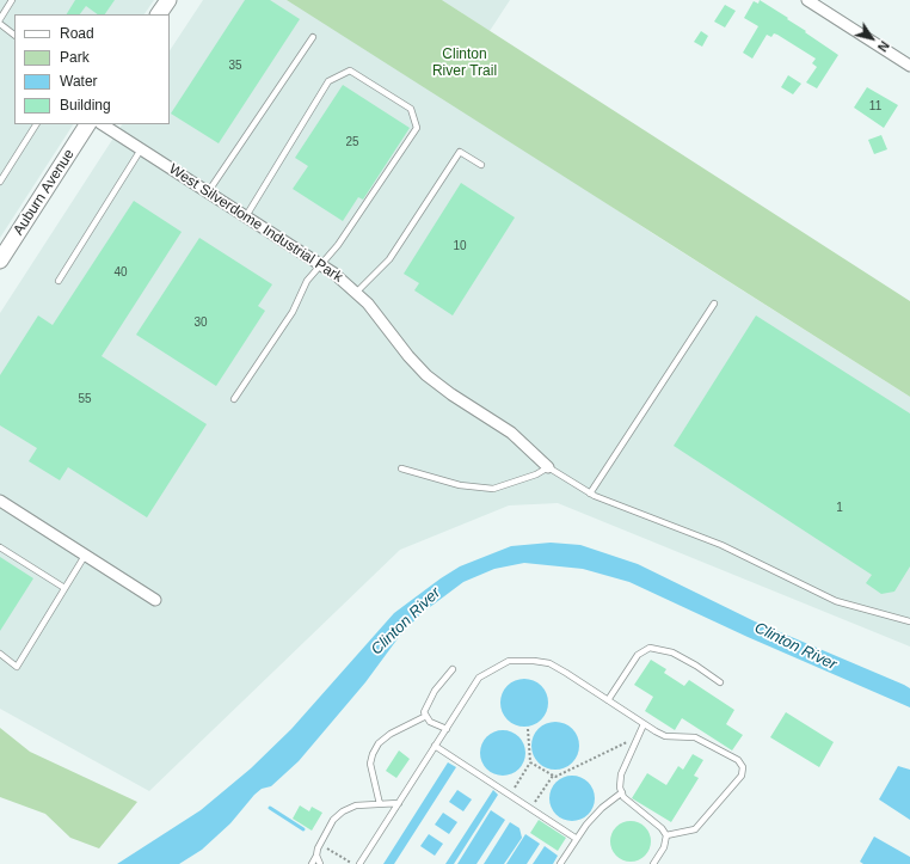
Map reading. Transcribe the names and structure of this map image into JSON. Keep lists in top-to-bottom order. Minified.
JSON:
{"streets":{"main road":["Auburn Avenue"],"street":["West Silverdome Industrial Park"]},"water":["Clinton River"],"parks":["Clinton River Trail"],"house_numbers":["35","11","25","10","40","30","55","1"],"legend":["Road","Park","Water","Building"],"north":"bottom right"}
